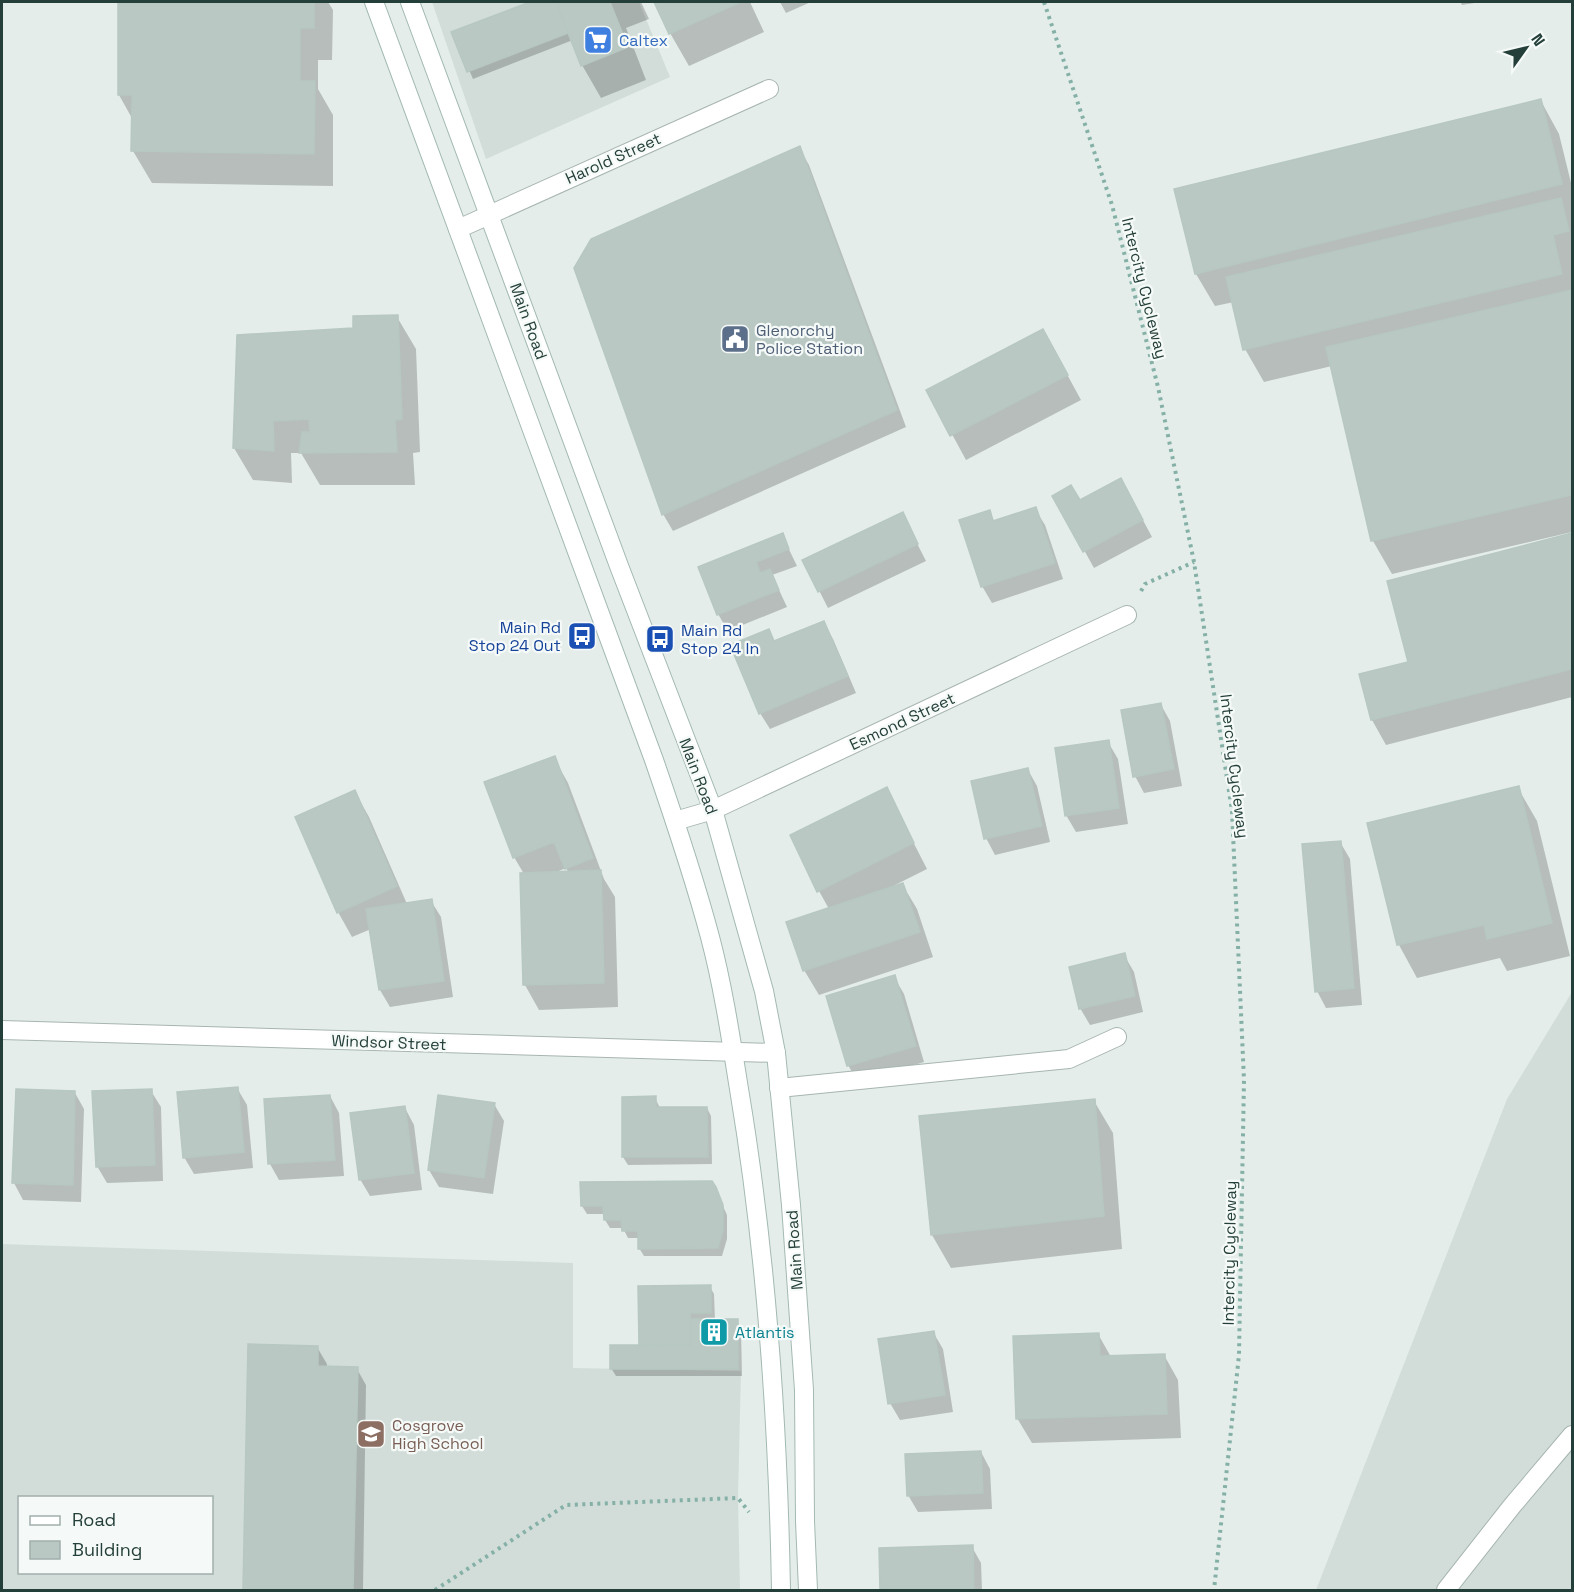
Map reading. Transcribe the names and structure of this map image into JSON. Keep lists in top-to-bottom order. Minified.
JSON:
{"streets":{"main road":["Harold Street","Main Road","Esmond Street","Windsor Street"],"path":["Intercity Cycleway"]},"crossings":[["Harold Street","Main Road"],["Main Road","Esmond Street"],["Main Road","Windsor Street"]],"places":{"supermarket":["Caltex"],"public building":["Glenorchy Police Station"],"bus stop":["Main Rd Stop 24 Out","Main Rd Stop 24 In"],"building":["Atlantis"],"school or university":["Cosgrove High School"]},"legend":["Road","Building"],"north":"top right"}
